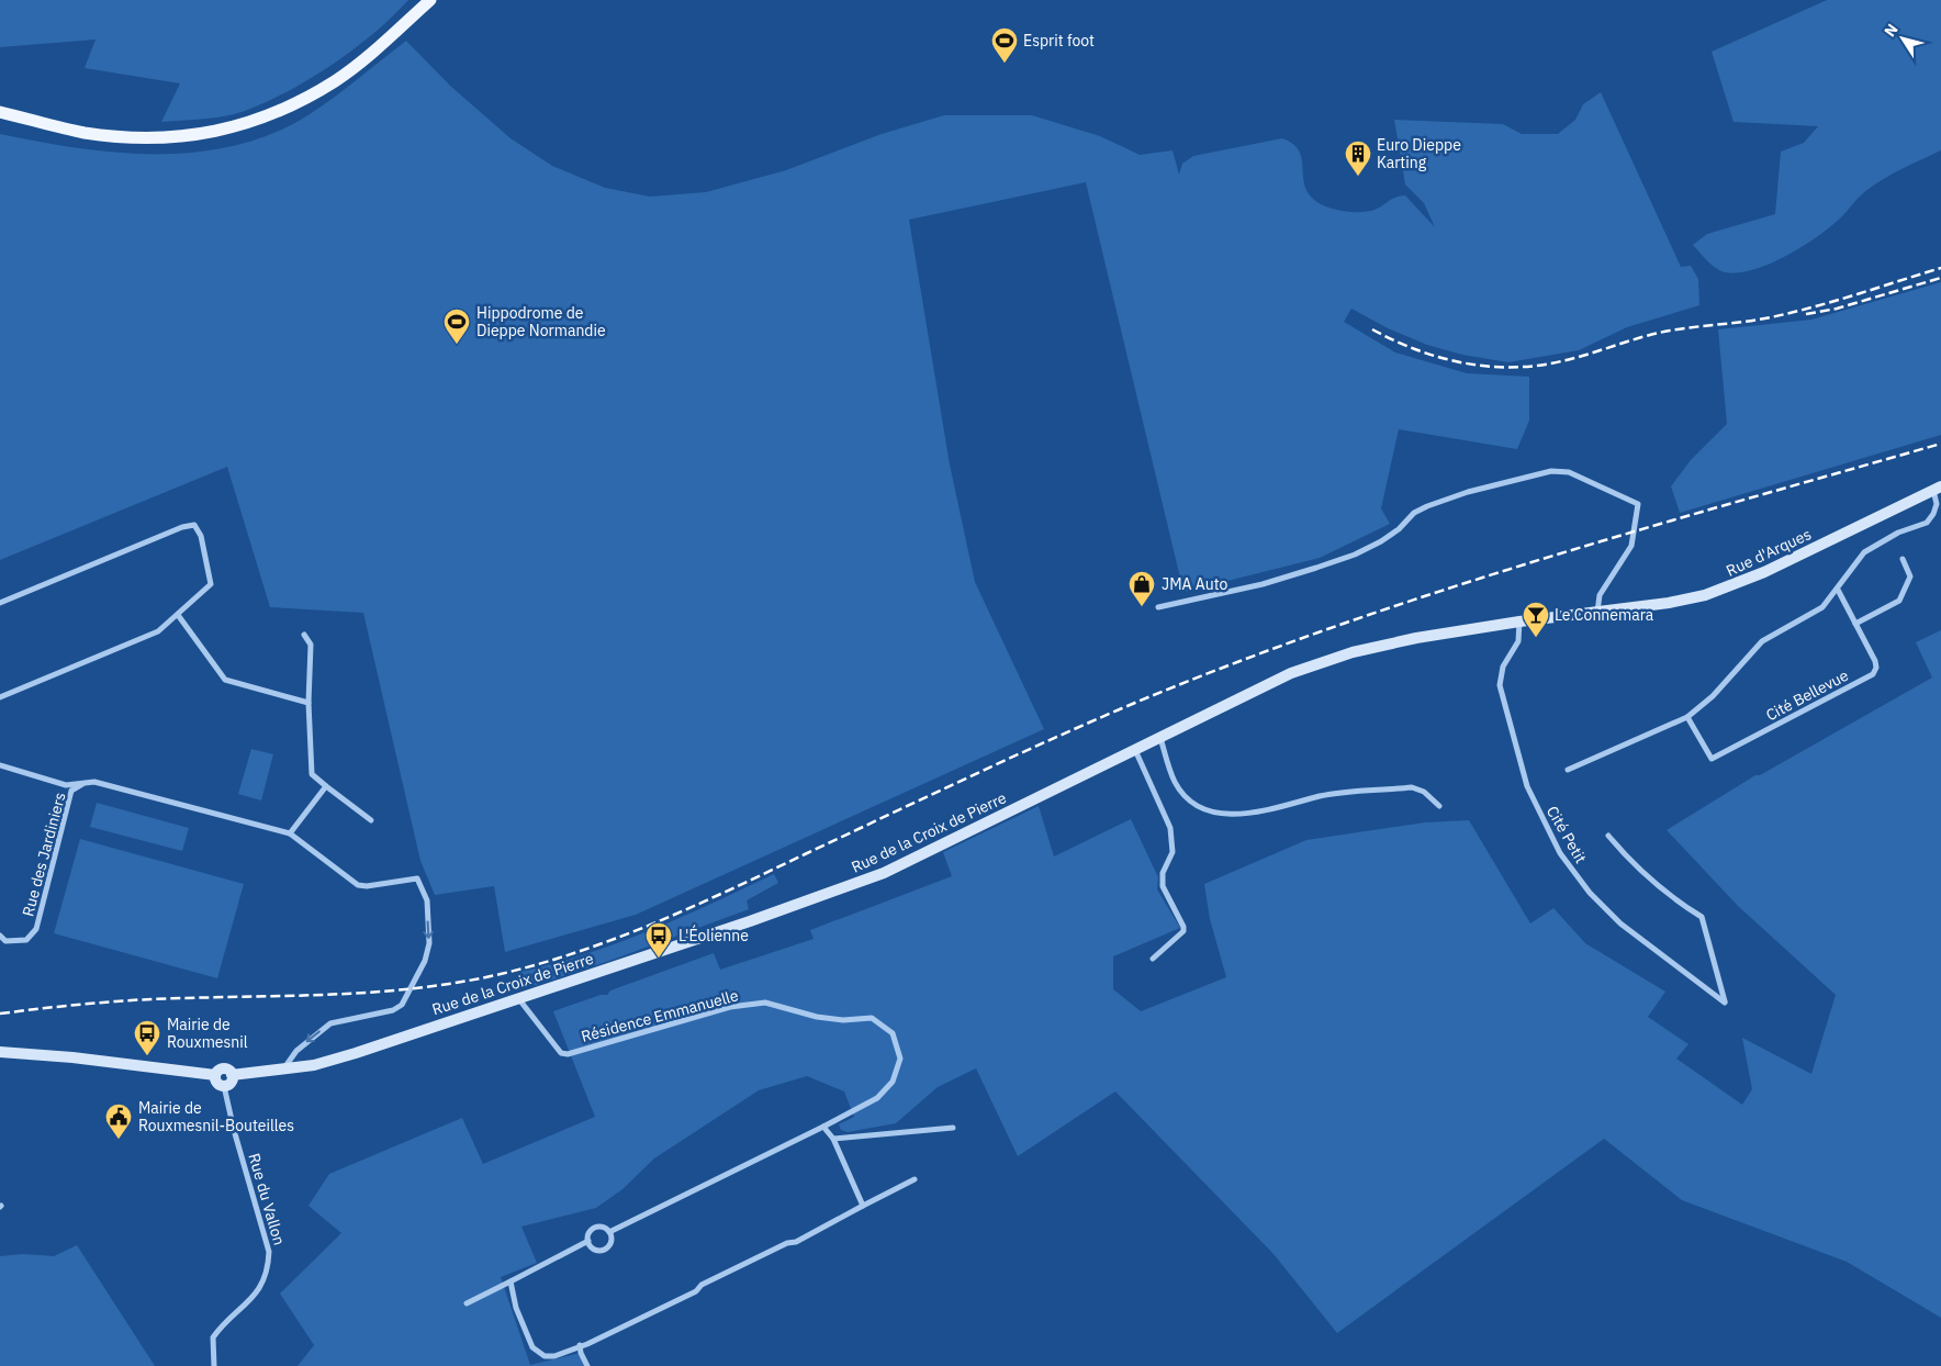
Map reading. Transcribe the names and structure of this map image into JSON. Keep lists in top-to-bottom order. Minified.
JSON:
{"streets":{"main road":["Rue d'Arques","Rue de la Croix de Pierre"],"street":["Cité Bellevue","Cité Petit","Rue des Jardiniers","Résidence Emmanuelle","Rue du Vallon"]},"crossings":[["Rue d'Arques","Rue de la Croix de Pierre"],["Rue de la Croix de Pierre","Cité Petit"],["Rue de la Croix de Pierre","Résidence Emmanuelle"],["Rue de la Croix de Pierre","Rue du Vallon"]],"places":{"sports":["Esprit foot","Hippodrome de Dieppe Normandie"],"building":["Euro Dieppe Karting"],"shop":["JMA Auto"],"bar":["Le Connemara"],"bus stop":["L'Éolienne","Mairie de Rouxmesnil"],"public building":["Mairie de Rouxmesnil-Bouteilles"]},"north":"top left"}
